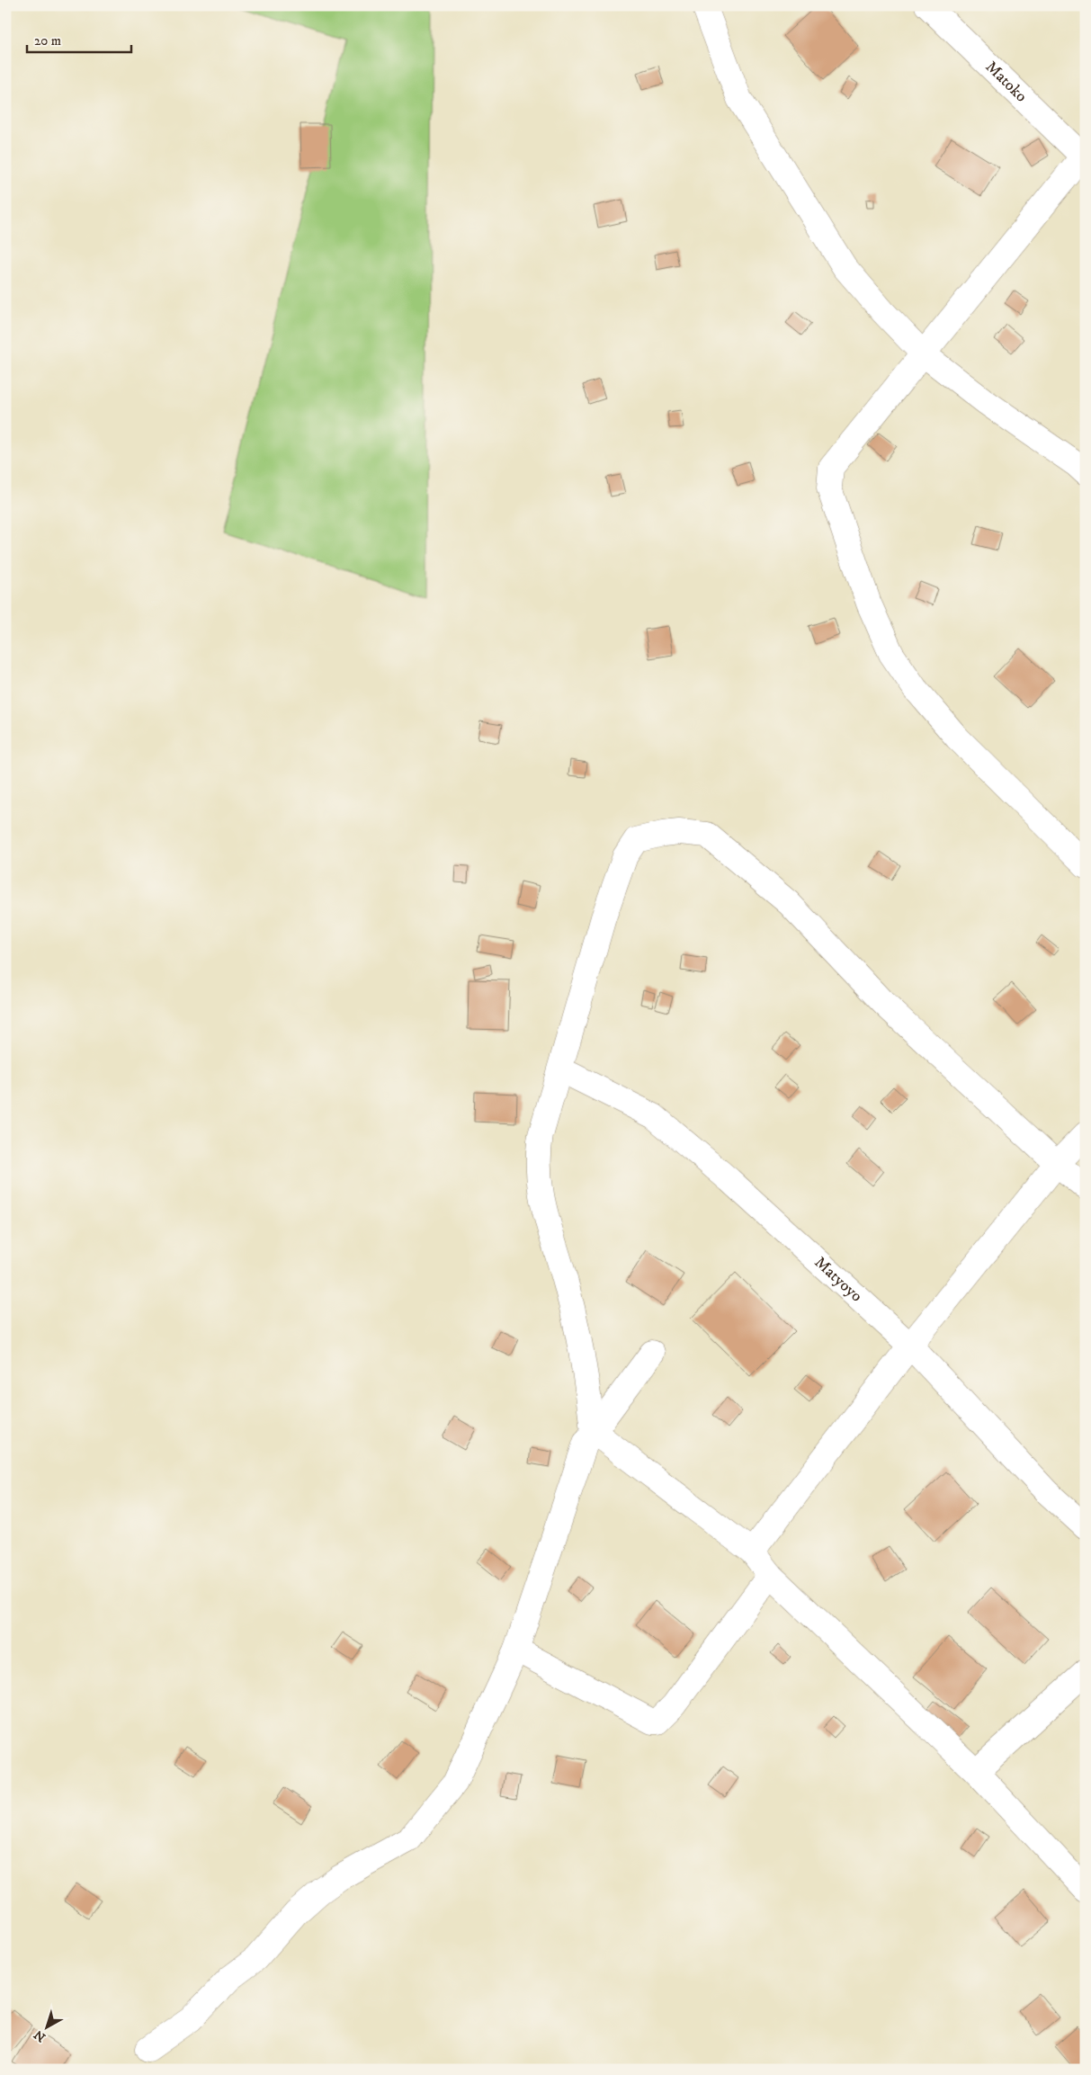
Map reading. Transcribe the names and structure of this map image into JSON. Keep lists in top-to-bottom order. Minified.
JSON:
{"streets":{"street":["Matoko","Matyoyo"]},"scale_bar":"20 m","north":"bottom left"}
